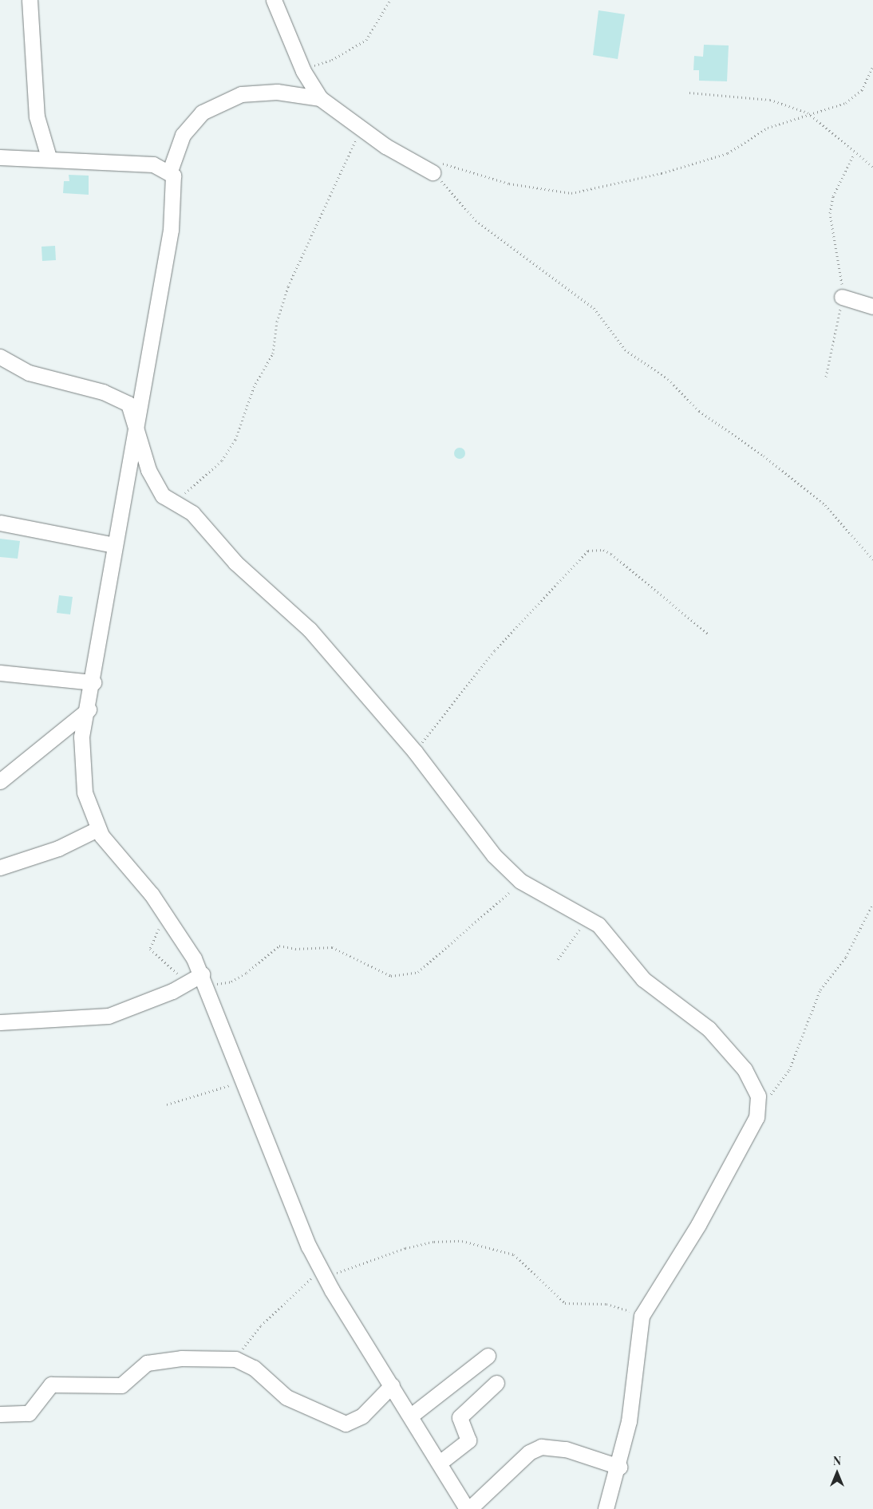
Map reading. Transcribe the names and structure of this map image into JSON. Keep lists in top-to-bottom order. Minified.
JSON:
{"north":"top"}
